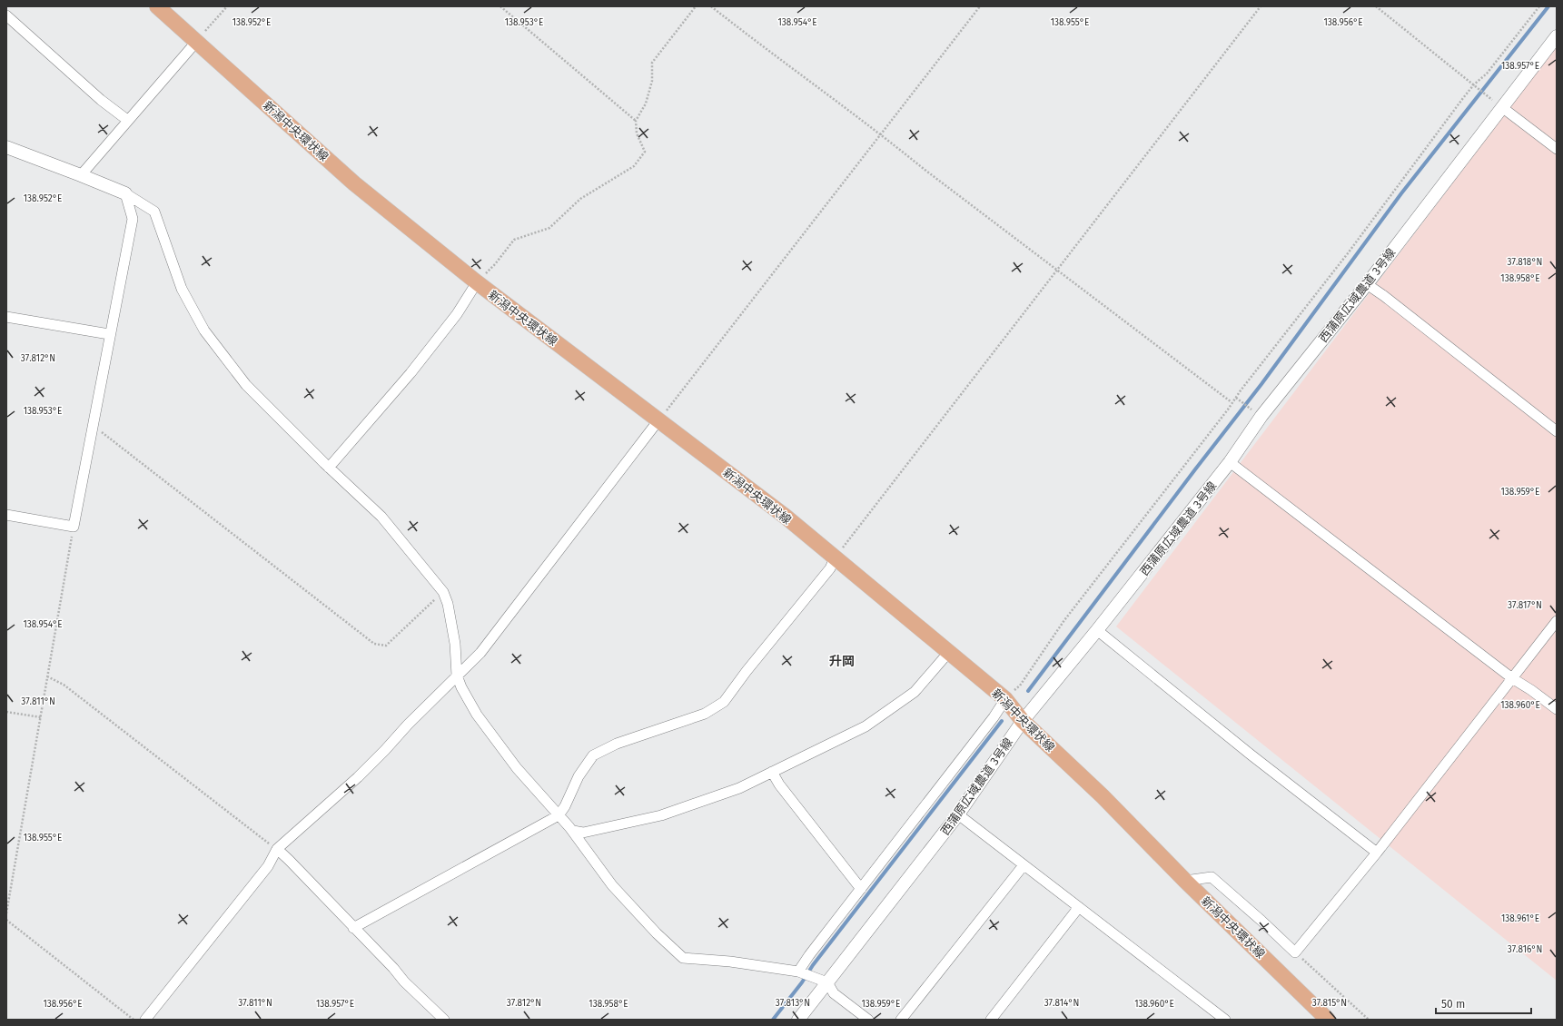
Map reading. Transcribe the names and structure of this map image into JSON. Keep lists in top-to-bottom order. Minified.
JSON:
{"streets":{"main road":["新潟中央環状線"],"street":["西蒲原広域農道 3号線"]},"crossings":[["新潟中央環状線","西蒲原広域農道 3号線"]],"districts":["升岡"],"scale_bar":"50 m","coordinates":["138.952°E","138.953°E","138.954°E","138.955°E","138.956°E","138.957°E","37.818°N","138.958°E","37.812°N","138.959°E","37.817°N","37.811°N","138.960°E","138.961°E","37.816°N","37.813°N","37.814°N","37.815°N"]}
